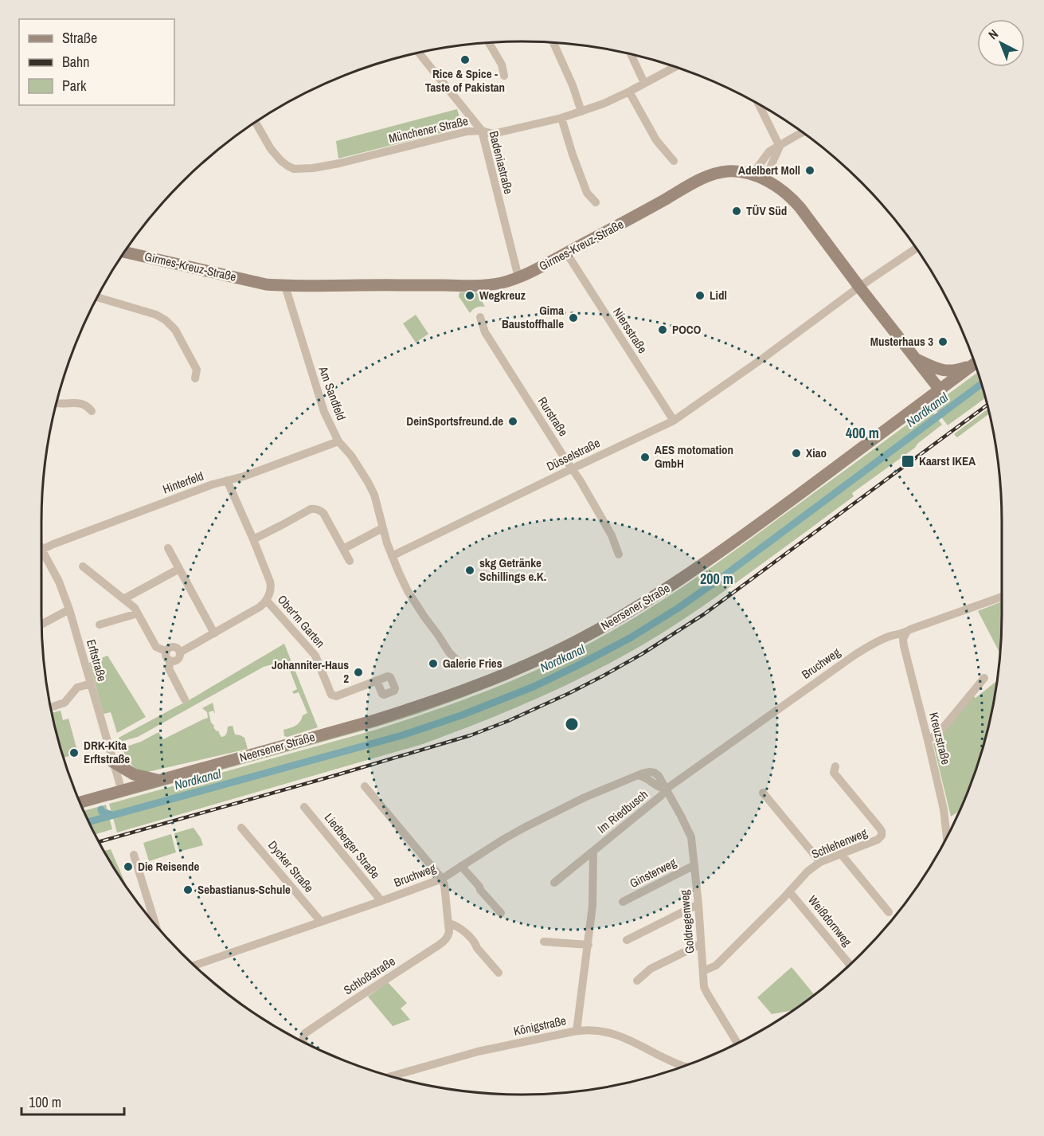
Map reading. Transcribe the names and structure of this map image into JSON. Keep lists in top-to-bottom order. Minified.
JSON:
{"streets":{"main road":["Girmes-Kreuz-Straße","Neersener Straße"],"street":["Münchener Straße","Badeniastraße","Niersstraße","Am Sandfeld","Rurstraße","Düsselstraße","Hinterfeld","Ober'm Garten","Erftstraße","Bruchweg","Kreuzstraße","Im Riedbusch","Schlehenweg","Liedberger Straße","Dycker Straße","Ginsterweg","Weißdornweg","Goldregenweg","Schloßstraße","Königstraße"]},"crossings":[["Münchener Straße","Badeniastraße"],["Badeniastraße","Girmes-Kreuz-Straße"],["Girmes-Kreuz-Straße","Niersstraße"],["Girmes-Kreuz-Straße","Am Sandfeld"],["Girmes-Kreuz-Straße","Düsselstraße"],["Girmes-Kreuz-Straße","Neersener Straße"],["Niersstraße","Düsselstraße"],["Am Sandfeld","Düsselstraße"],["Am Sandfeld","Hinterfeld"],["Rurstraße","Düsselstraße"],["Hinterfeld","Ober'm Garten"],["Neersener Straße","Erftstraße"],["Bruchweg","Kreuzstraße"],["Bruchweg","Im Riedbusch"],["Bruchweg","Liedberger Straße"],["Bruchweg","Dycker Straße"],["Bruchweg","Goldregenweg"],["Im Riedbusch","Goldregenweg"],["Schlehenweg","Weißdornweg"],["Schlehenweg","Goldregenweg"],["Ginsterweg","Goldregenweg"]],"water":["Nordkanal"],"places":{"other":["Rice & Spice - Taste of Pakistan","Adelbert Moll","TÜV Süd","Wegkreuz","Lidl","Gima Baustoffhalle","POCO","Musterhaus 3","DeinSportsfreund.de","Xiao","AES motomation GmbH","skg Getränke Schillings e.K.","Galerie Fries","Johanniter-Haus 2","DRK-Kita Erftstraße","Die Reisende","Sebastianus-Schule"],"transit":["Kaarst IKEA"]},"legend":["Straße","Bahn","Park"],"scale_bar":"100 m","north":"top left","rings":["400 m","200 m"]}
